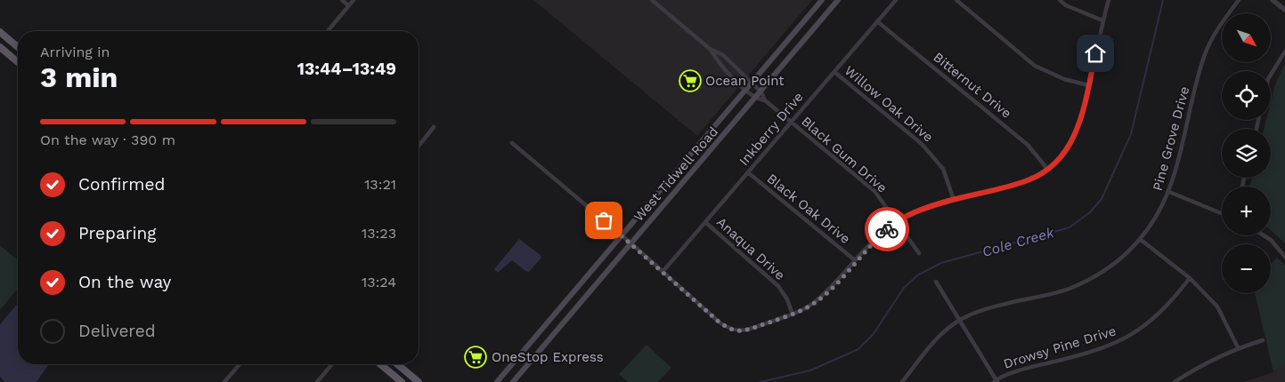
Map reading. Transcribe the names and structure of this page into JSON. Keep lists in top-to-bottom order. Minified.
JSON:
{"streets":{"main road":["West Tidwell Road"],"street":["Bitternut Drive","Willow Oak Drive","Inkberry Drive","Pine Grove Drive","Black Gum Drive","Black Oak Drive","Anaqua Drive","Drowsy Pine Drive"]},"crossings":[["Bitternut Drive","Inkberry Drive"],["Willow Oak Drive","Inkberry Drive"],["Inkberry Drive","Black Gum Drive"],["Inkberry Drive","Black Oak Drive"],["Inkberry Drive","Anaqua Drive"],["Black Gum Drive","West Tidwell Road"]],"water":["Cole Creek"],"places":{"supermarket":["Ocean Point","OneStop Express"]},"north":"bottom right","page":{"map_buttons":["+","−"],"heading":["3 min","Arriving in","13:44–13:49"],"bar":"On the way · 390 m","list":[["Confirmed","13:21"],["Preparing","13:23"],["On the way","13:24"],"Delivered"]}}
